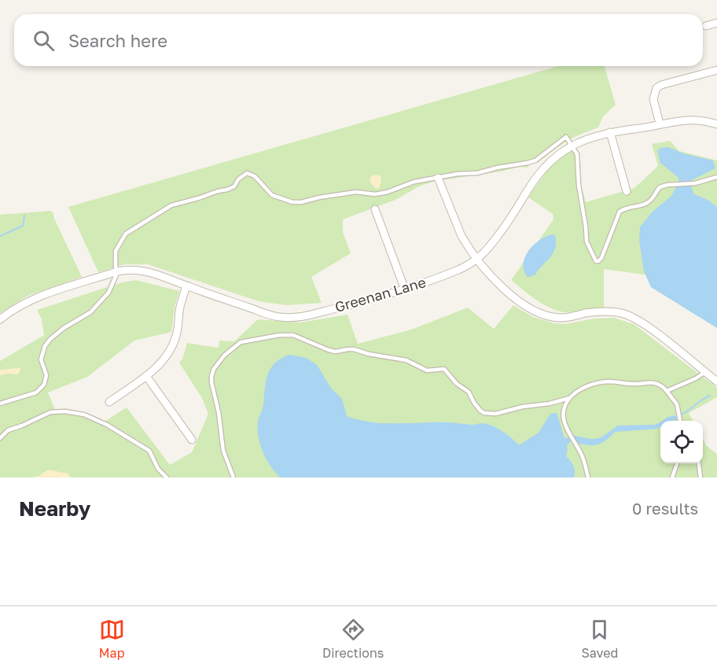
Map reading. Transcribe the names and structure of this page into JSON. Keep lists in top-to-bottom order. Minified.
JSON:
{"streets":{"street":["Greenan Lane"]},"page":{"search":"Search here","heading":["Nearby","0 results"],"nav":["Map","Directions","Saved"]}}
